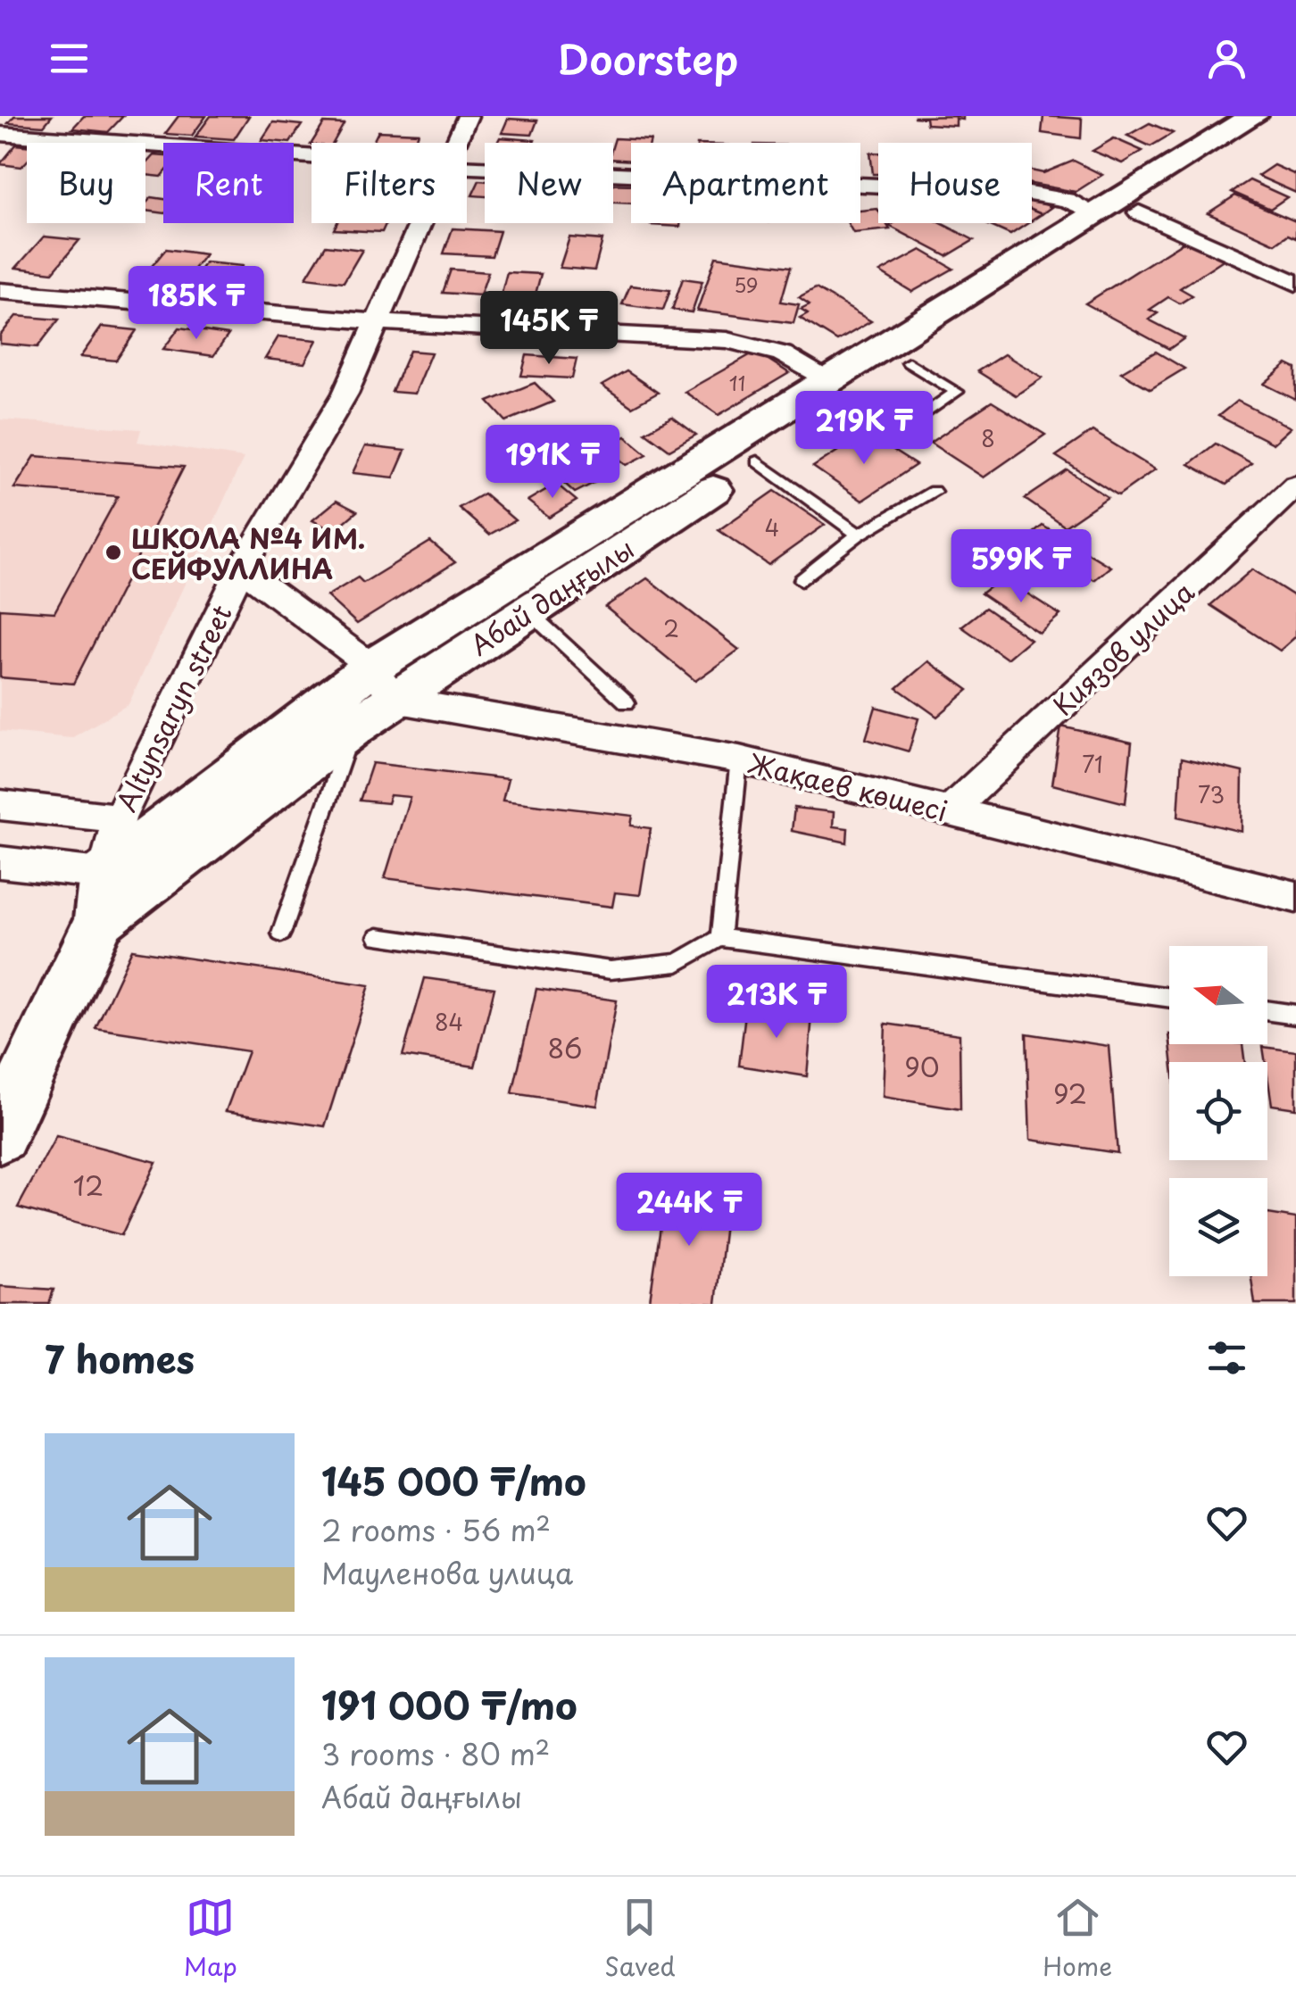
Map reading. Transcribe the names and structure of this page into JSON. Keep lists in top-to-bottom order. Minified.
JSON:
{"streets":{"street":["Абай даңғылы","Киязов улица","Altynsaryn street","Жақаев көшесі"]},"crossings":[["Абай даңғылы","Altynsaryn street"],["Абай даңғылы","Жақаев көшесі"],["Киязов улица","Жақаев көшесі"]],"places":["ШКОЛА №4 ИМ. СЕЙФУЛЛИНА"],"house_numbers":["59","11","8","4","2","71","73","84","86","90","92","12"],"north":"left","page":{"header":"Doorstep","chip":["Buy","Rent","Filters","New","Apartment","House"],"price":["185K ₸","145K ₸","219K ₸","191K ₸","599K ₸","213K ₸","244K ₸"],"heading":"7 homes","list":[{"name":"145 000 ₸/mo","note":"2 rooms · 56 m² · Мауленова улица"},{"name":"191 000 ₸/mo","note":"3 rooms · 80 m² · Абай даңғылы"}],"tabs":["Map","Saved","Home"]}}
